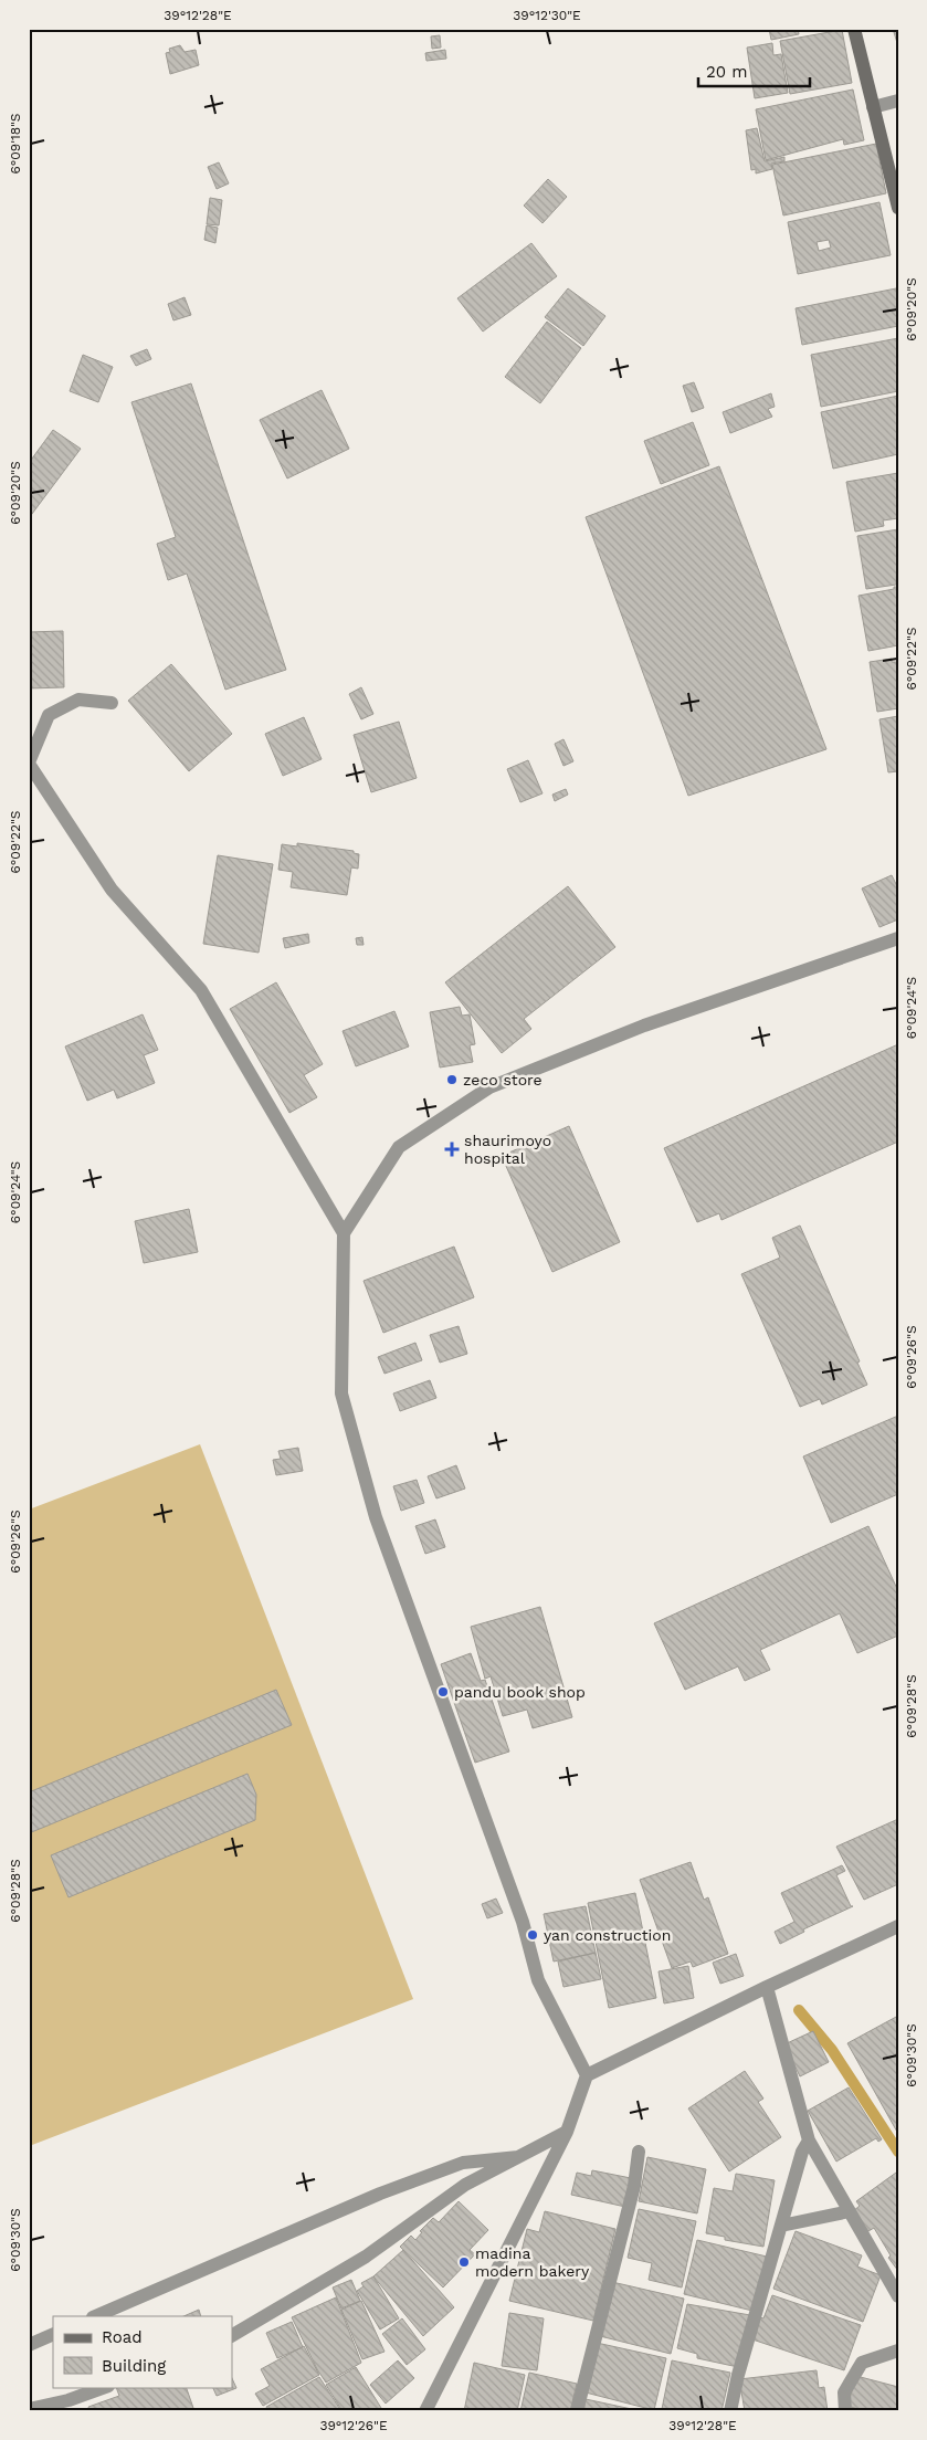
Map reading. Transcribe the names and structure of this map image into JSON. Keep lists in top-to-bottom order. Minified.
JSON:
{"places":{"other":["zeco store","pandu book shop","yan construction","madina modern bakery"],"health":["shaurimoyo hospital"]},"legend":["Road","Building"],"scale_bar":"20 m","coordinates":["39°12'28\"E","39°12'30\"E","6°09'18\"S","6°09'20\"S","6°09'22\"S","6°09'24\"S","6°09'26\"S","6°09'28\"S","6°09'30\"S","39°12'26\"E"]}
